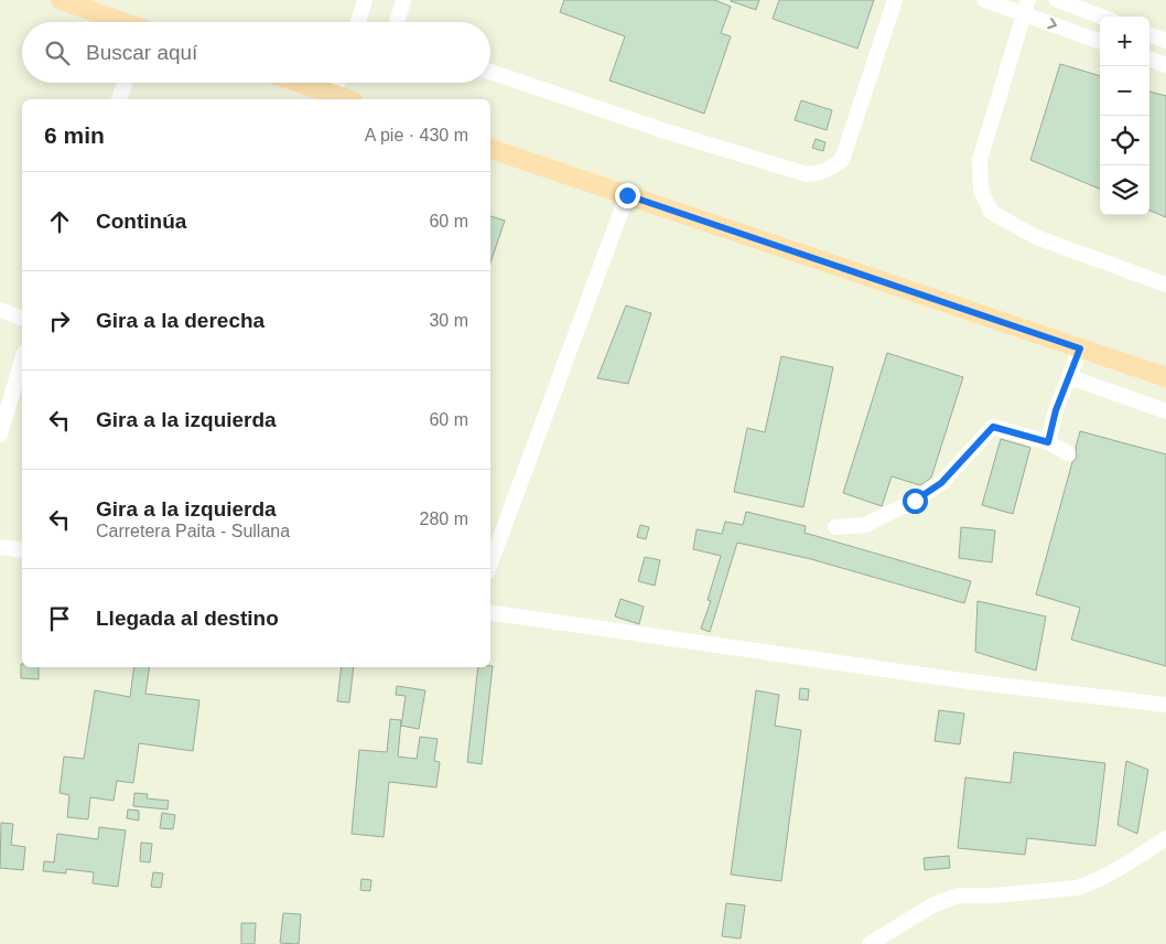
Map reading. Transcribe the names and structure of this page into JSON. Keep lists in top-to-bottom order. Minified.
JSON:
{"page":{"map_buttons":["+","−"],"search":"Buscar aquí","heading":["6 min","A pie · 430 m"],"list":[["Continúa","60 m"],["Gira a la derecha","30 m"],["Gira a la izquierda","60 m"],["Gira a la izquierda","Carretera Paita - Sullana","280 m"],"Llegada al destino"]}}
